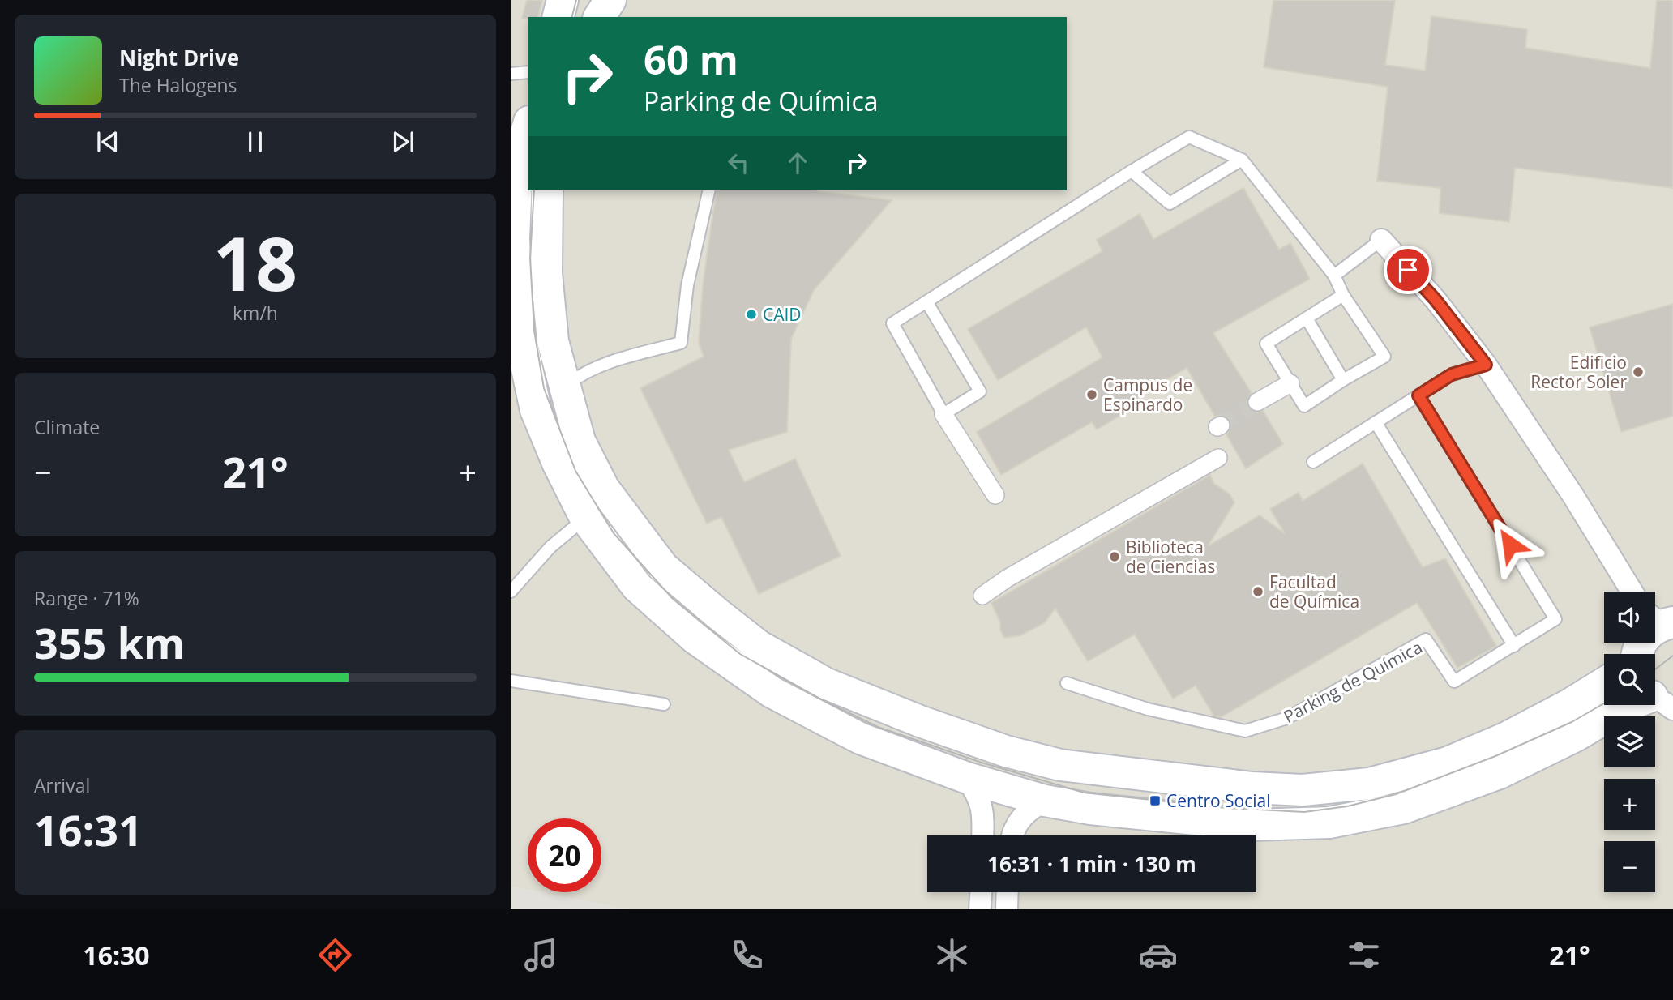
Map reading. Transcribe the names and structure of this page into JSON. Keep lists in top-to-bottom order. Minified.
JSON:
{"streets":{"lane":["Parking de Química"]},"places":{"other":["CAID","Edificio Rector Soler","Campus de Espinardo","Biblioteca de Ciencias","Facultad de Química"],"transit":["Centro Social"]},"page":{"turn":["60 m","Parking de Química"],"song":["Night Drive","The Halogens"],"tile":[["18","km/h"],"Climate",["Range · 71%","355 km"],["Arrival","16:31"]],"heat":["−","21°","+"],"map_buttons":["+","−"],"limit":"20","trip":"16:31 · 1 min · 130 m","tabs":["16:30","21°"]}}
